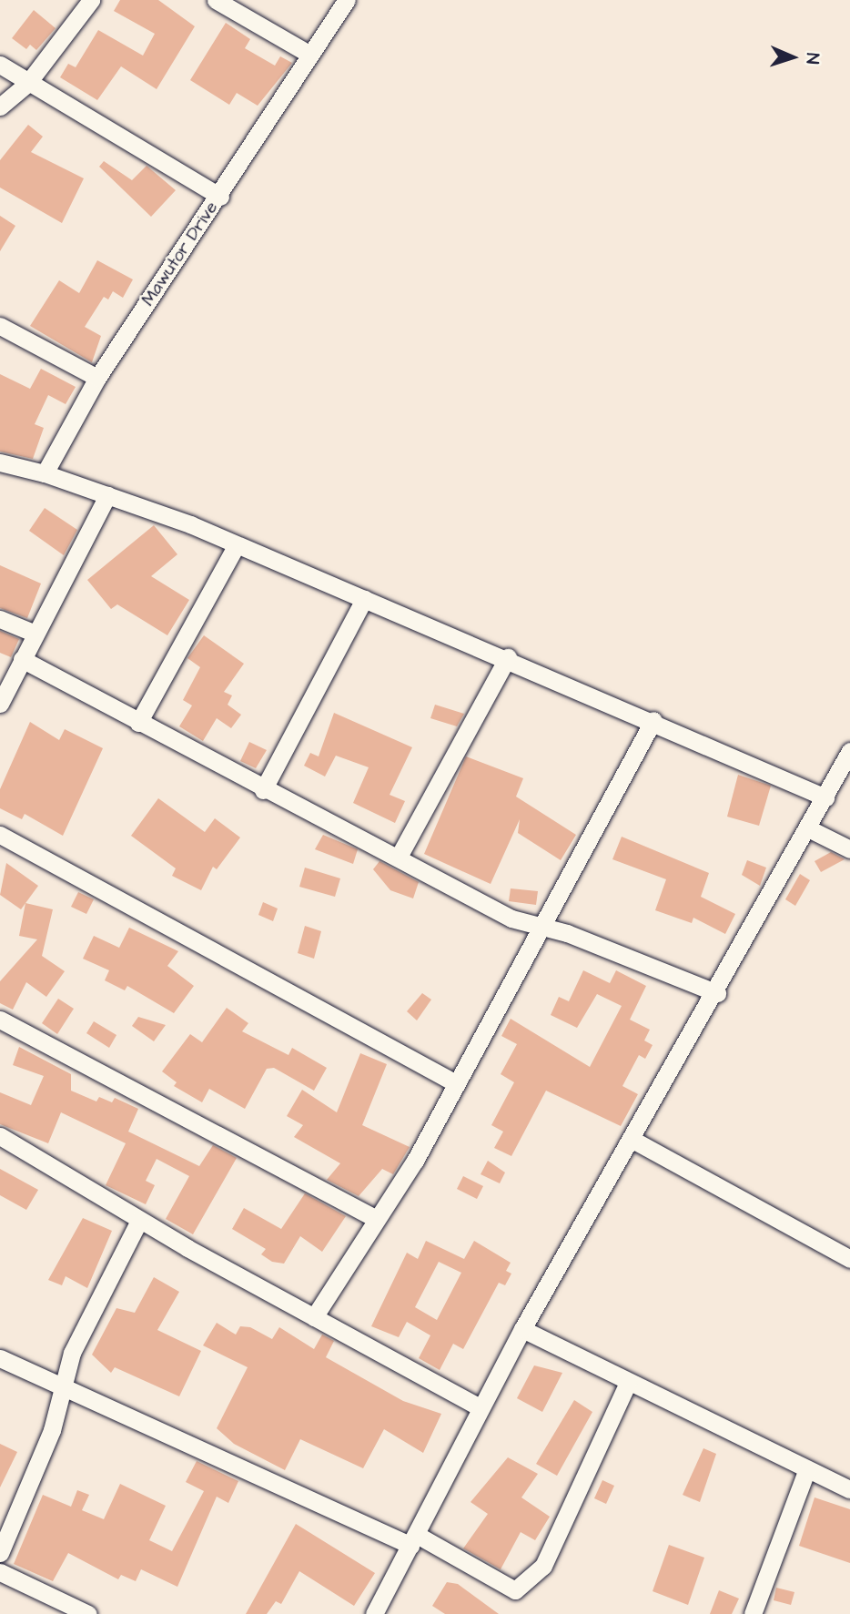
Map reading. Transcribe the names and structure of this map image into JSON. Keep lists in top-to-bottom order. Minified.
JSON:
{"streets":{"street":["Mawutor Drive"]},"north":"right"}
